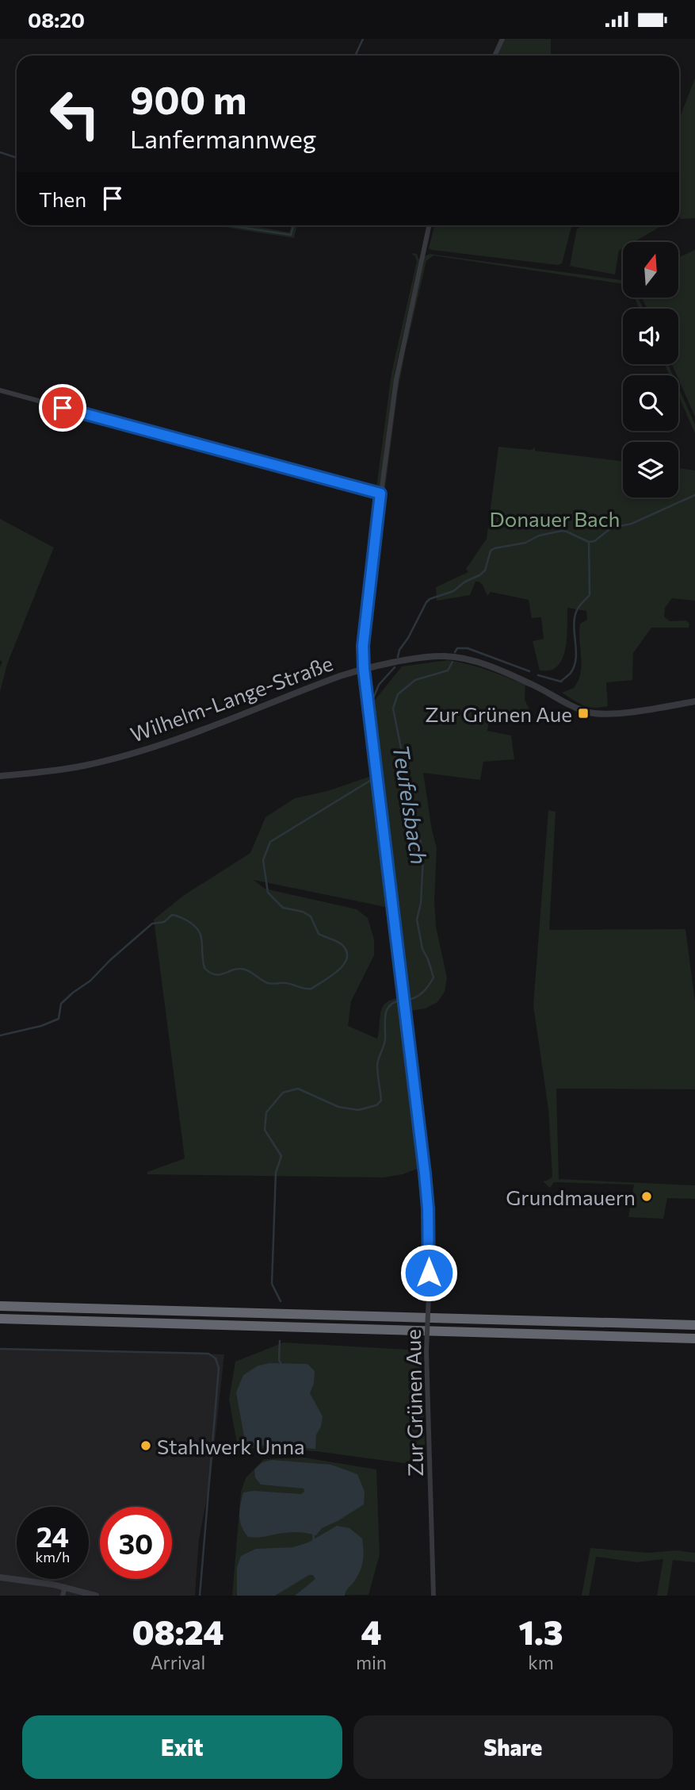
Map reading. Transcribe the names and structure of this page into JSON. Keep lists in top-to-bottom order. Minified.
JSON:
{"streets":{"street":["Wilhelm-Lange-Straße","Zur Grünen Aue"]},"crossings":[["Wilhelm-Lange-Straße","Zur Grünen Aue"]],"water":["Teufelsbach"],"parks":["Donauer Bach"],"places":{"transit":["Zur Grünen Aue"],"other":["Grundmauern","Stahlwerk Unna"]},"north":"top","page":{"status":"08:20","turn":["900 m","Lanfermannweg"],"then":"Then","speed":"24 km/h","limit":"30","eta":["08:24","Arrival","4","min","1.3","km"],"buttons":["Exit","Share"]}}
